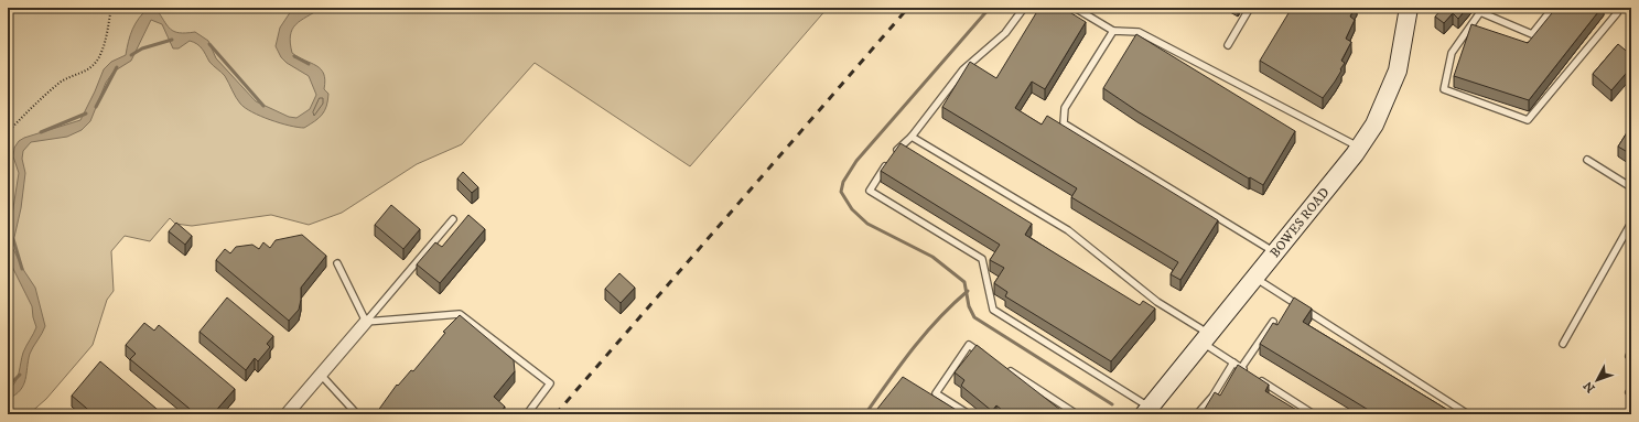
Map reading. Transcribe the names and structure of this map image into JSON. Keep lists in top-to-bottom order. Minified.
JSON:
{"streets":{"street":["BOWES ROAD"]},"north":"bottom left"}
